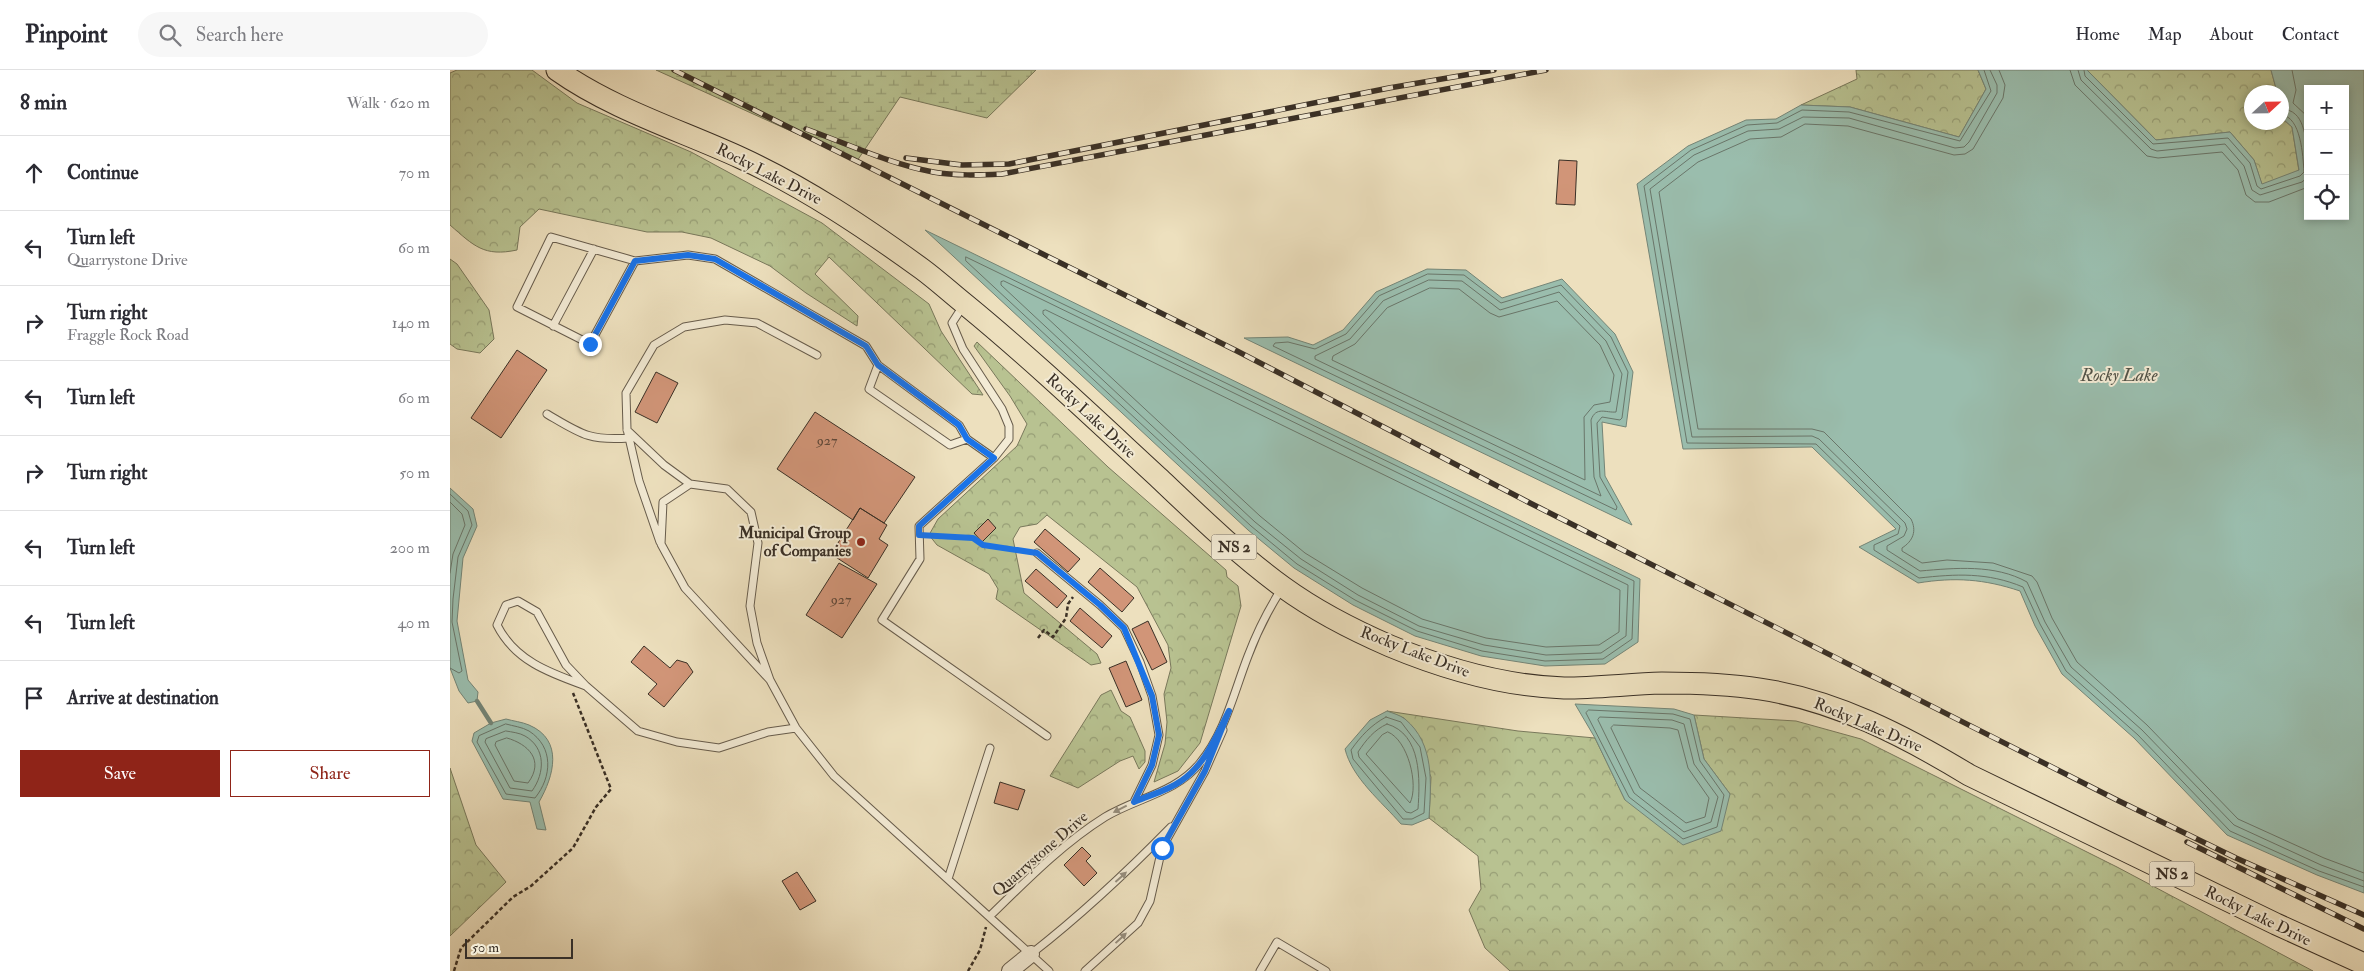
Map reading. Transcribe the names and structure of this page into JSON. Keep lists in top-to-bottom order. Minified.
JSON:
{"streets":{"main road":["Rocky Lake Drive","NS 2"],"lane":["Quarrystone Drive"]},"crossings":[["Rocky Lake Drive","Quarrystone Drive"]],"water":["Rocky Lake"],"places":["Municipal Group of Companies"],"house_numbers":["927","927"],"scale_bar":"50 m","north":"right","page":{"header":"Pinpoint","search":"Search here","nav":["Home","Map","About","Contact"],"heading":["8 min","Walk · 620 m"],"map_buttons":["+","−"],"list":[["Continue","70 m"],["Turn left","Quarrystone Drive","60 m"],["Turn right","Fraggle Rock Road","140 m"],["Turn left","60 m"],["Turn right","50 m"],["Turn left","200 m"],["Turn left","40 m"],"Arrive at destination"],"buttons":["Save","Share"],"scale":"50 m"}}
